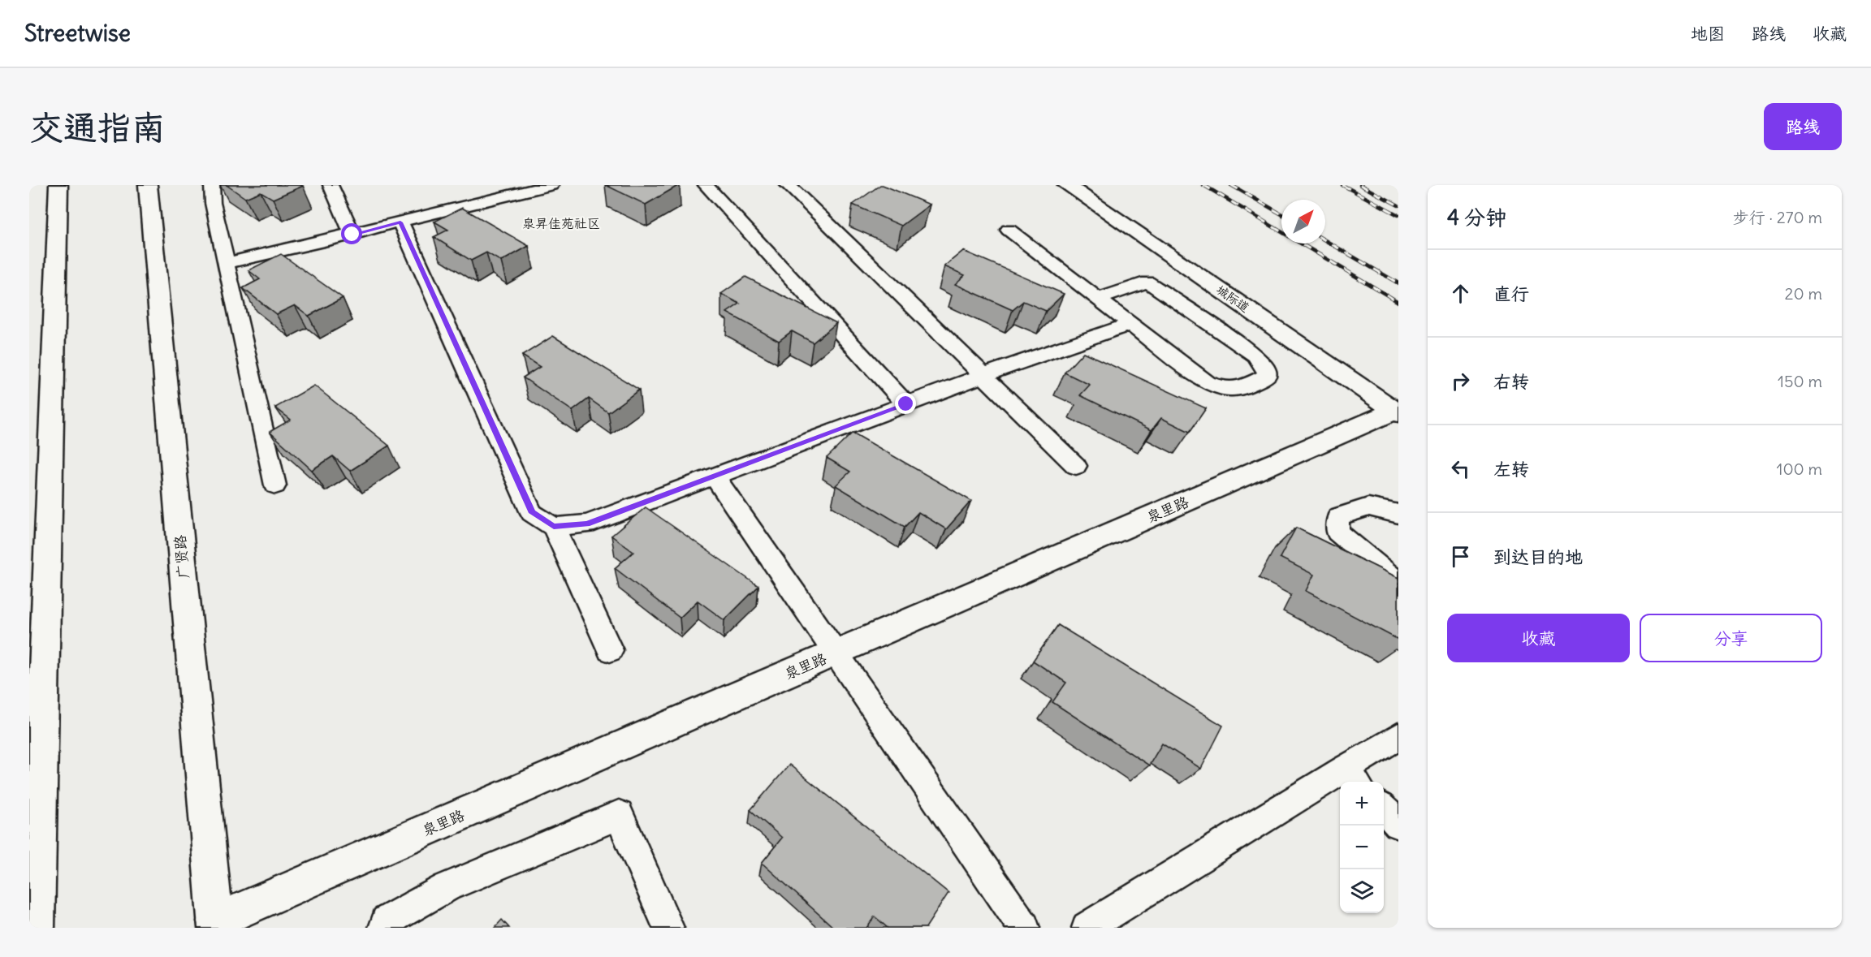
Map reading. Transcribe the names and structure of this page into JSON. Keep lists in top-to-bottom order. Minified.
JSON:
{"streets":{"main road":["城际道","泉里路","广贤路"]},"crossings":[["城际道","泉里路"],["泉里路","广贤路"]],"districts":["泉昇佳苑社区"],"north":"top right","page":{"header":"Streetwise","nav":["地图","路线","收藏"],"buttons":["路线",["收藏","分享"]],"title":"交通指南","heading":["4 分钟","步行 · 270 m"],"list":[["直行","20 m"],["右转","150 m"],["左转","100 m"],"到达目的地"],"map_buttons":["+","−"]}}
